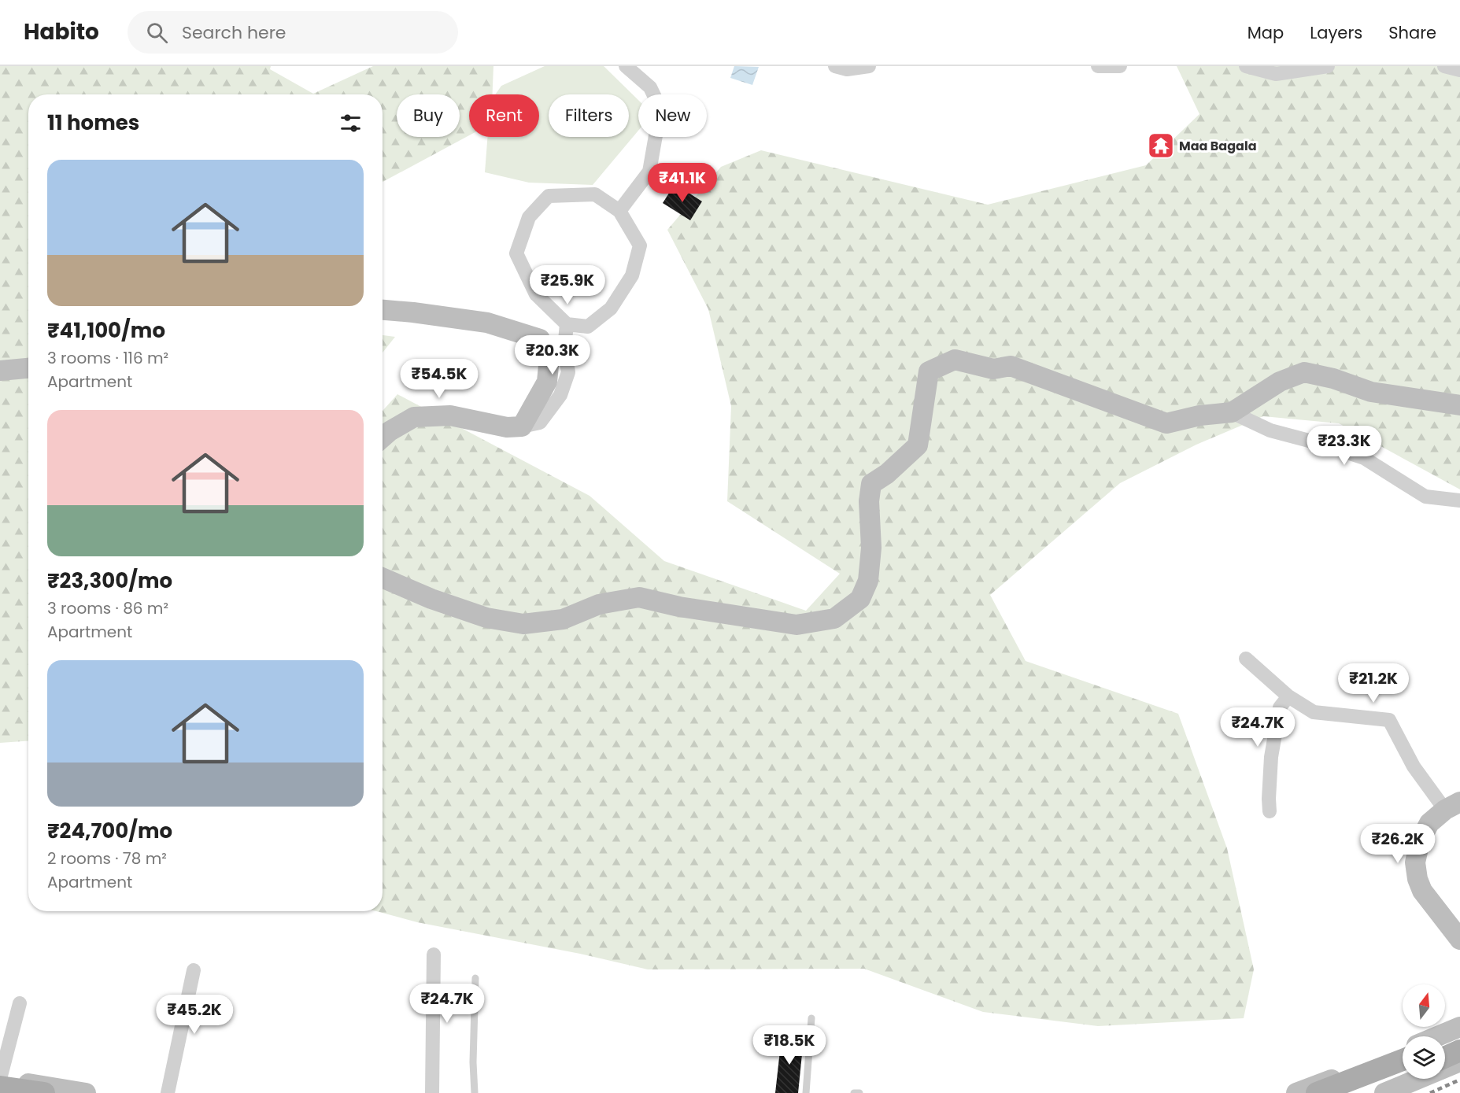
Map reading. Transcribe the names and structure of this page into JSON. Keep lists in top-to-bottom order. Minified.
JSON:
{"places":{"temple":["Maa Bagala"]},"north":"top","page":{"header":"Habito","search":"Search here","nav":["Map","Layers","Share"],"chip":["Buy","Rent","Filters","New"],"heading":"11 homes","list":[{"name":"₹41,100/mo","note":"3 rooms · 116 m² · Apartment"},{"name":"₹23,300/mo","note":"3 rooms · 86 m² · Apartment"},{"name":"₹24,700/mo","note":"2 rooms · 78 m² · Apartment"}],"price":["₹41.1K","₹25.9K","₹20.3K","₹54.5K","₹23.3K","₹21.2K","₹24.7K","₹26.2K","₹24.7K","₹45.2K","₹18.5K"]}}
